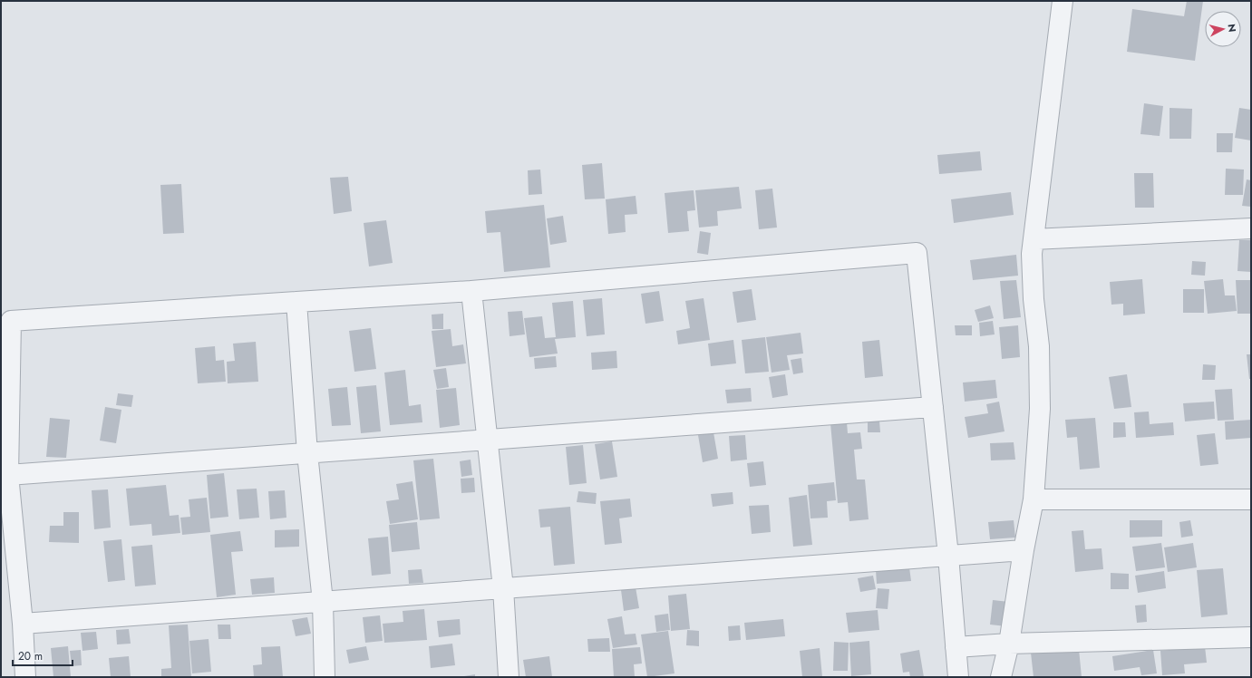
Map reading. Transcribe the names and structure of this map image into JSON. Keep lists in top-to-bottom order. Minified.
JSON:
{"scale_bar":"20 m","north":"right"}
